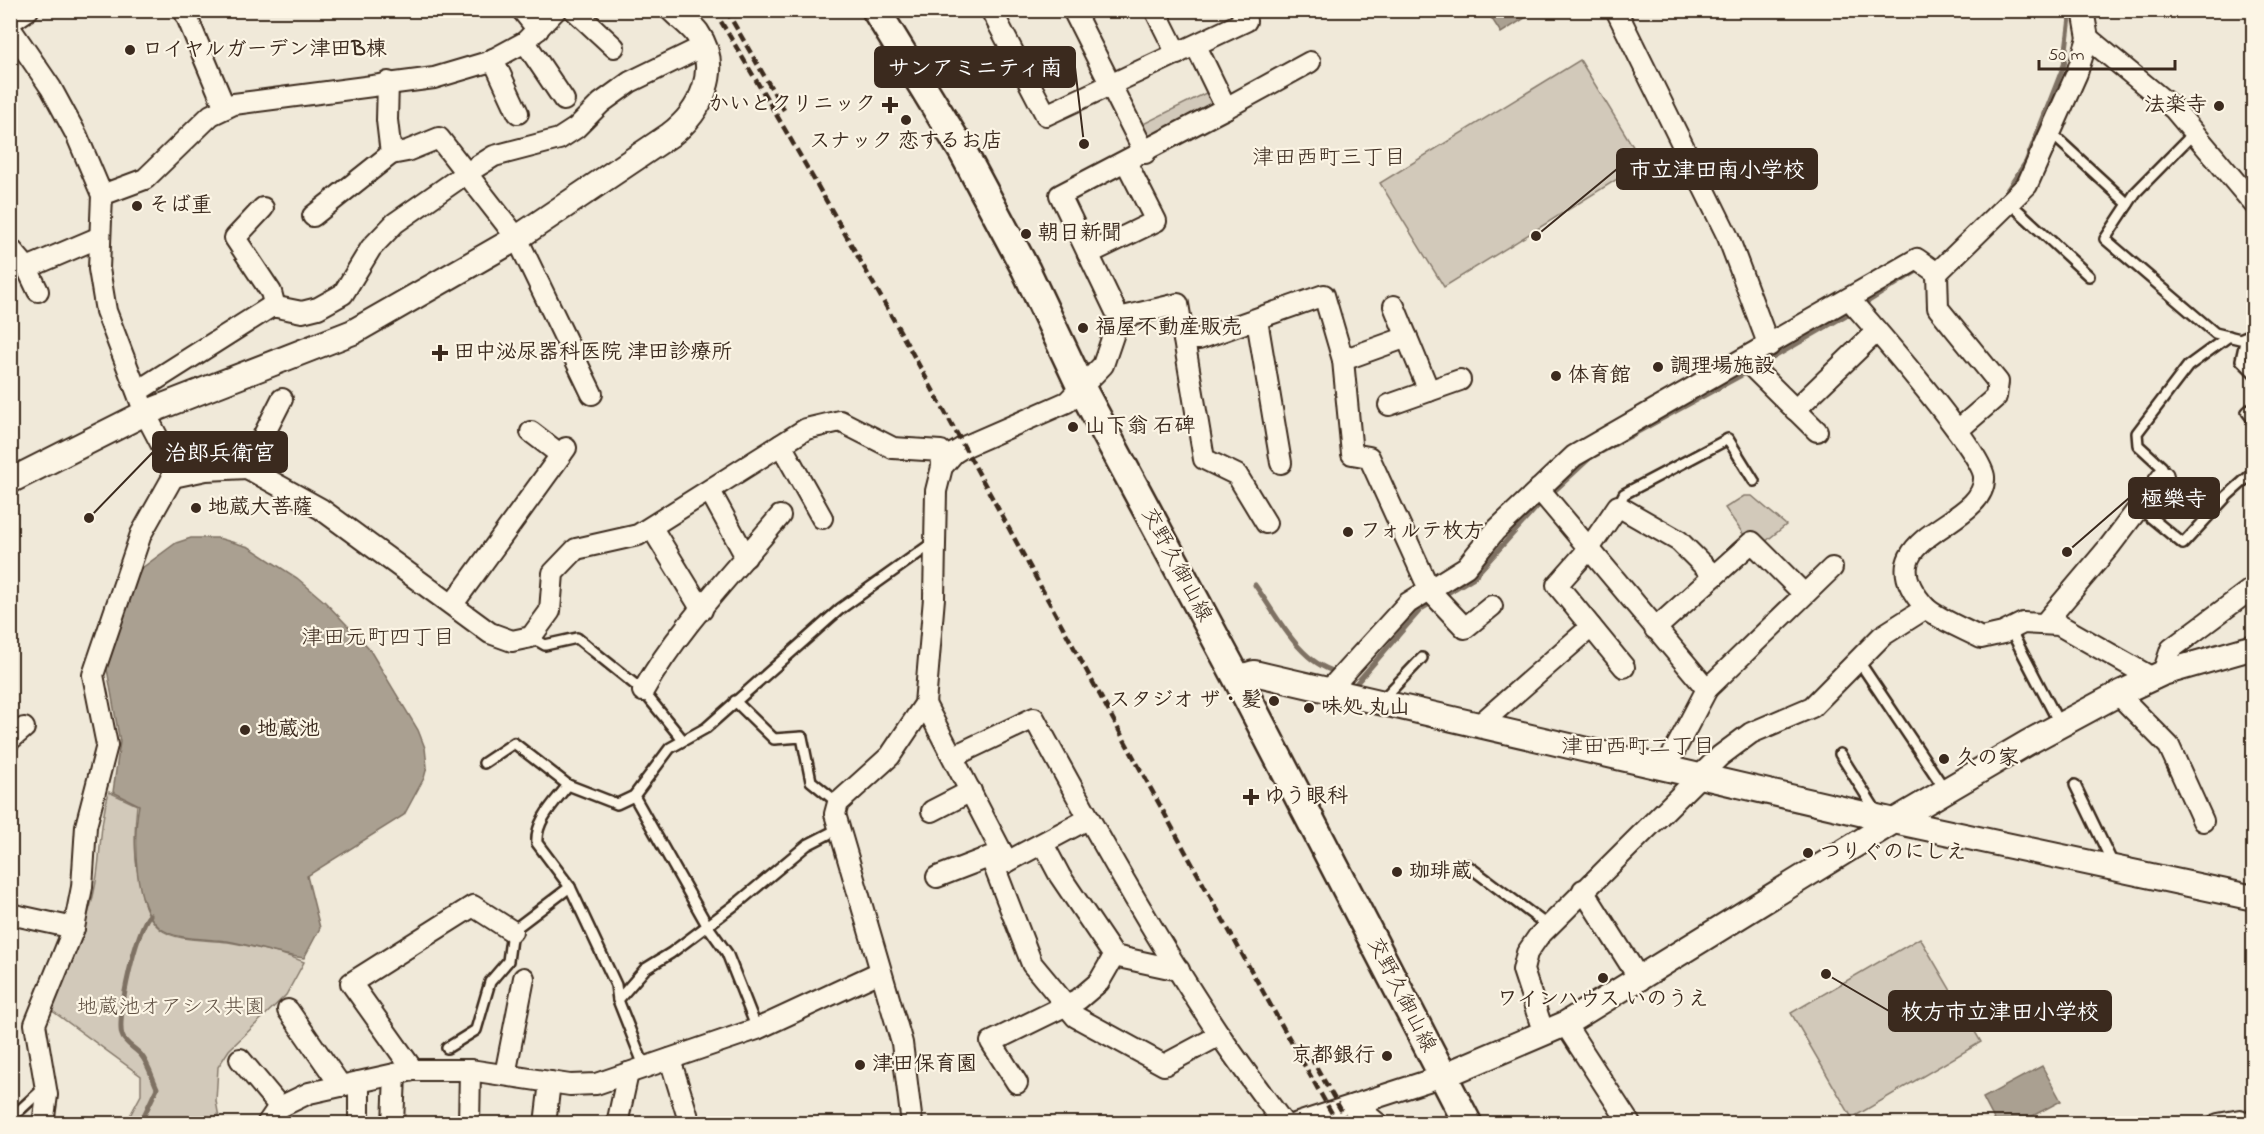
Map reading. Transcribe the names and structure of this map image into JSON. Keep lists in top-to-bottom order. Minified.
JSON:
{"streets":{"main road":["交野久御山線"]},"districts":["津田西町三丁目","津田元町四丁目","津田西町二丁目"],"parks":["地蔵池オアシス共園"],"places":{"other":["ロイヤルガーデン津田B棟","法楽寺","スナック 恋するお店","サンアミニティ南","そば重","朝日新聞","市立津田南小学校","福屋不動産販売","調理場施設","体育館","山下翁 石碑","地蔵大菩薩","治郎兵衛宮","フォルテ枚方","極樂寺","スタジオ ザ・髪","味処 丸山","地蔵池","久の家","つりぐのにしえ","珈琲蔵","枚方市立津田小学校","ワインハウス いのうえ","京都銀行","津田保育園"],"health":["かいとクリニック","田中泌尿器科医院 津田診療所","ゆう眼科"]},"scale_bar":"50 m"}
